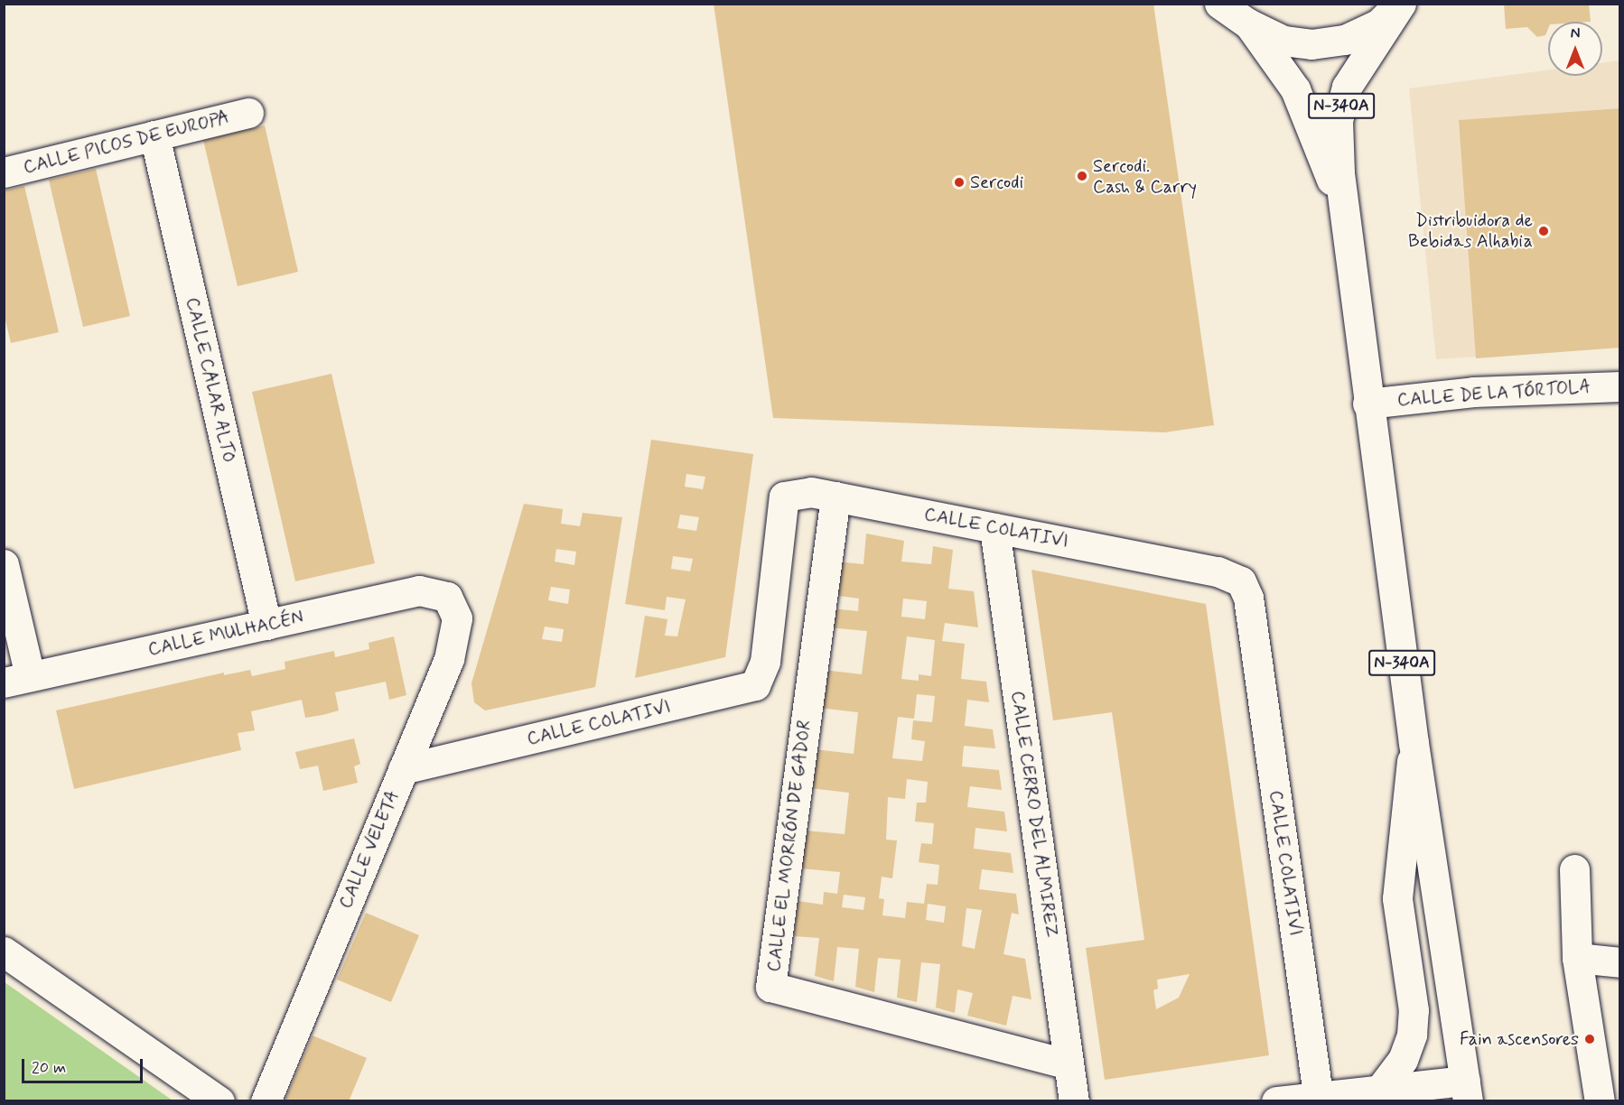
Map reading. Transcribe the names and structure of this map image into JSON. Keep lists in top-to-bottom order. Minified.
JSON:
{"streets":{"main road":["N-340A","CALLE PICOS DE EUROPA","CALLE CALAR ALTO","CALLE DE LA TÓRTOLA","CALLE COLATIVI","CALLE MULHACÉN","CALLE CERRO DEL ALMIREZ","CALLE EL MORRÓN DE GADOR","CALLE VELETA"]},"crossings":[["N-340A","CALLE DE LA TÓRTOLA"],["CALLE PICOS DE EUROPA","CALLE CALAR ALTO"],["CALLE CALAR ALTO","CALLE MULHACÉN"],["CALLE COLATIVI","CALLE CERRO DEL ALMIREZ"],["CALLE COLATIVI","CALLE EL MORRÓN DE GADOR"],["CALLE COLATIVI","CALLE VELETA"],["CALLE MULHACÉN","CALLE VELETA"],["CALLE CERRO DEL ALMIREZ","CALLE EL MORRÓN DE GADOR"]],"places":["Sercodi. Cash & Carry","Sercodi","Distribuidora de Bebidas Alhabia","Fain ascensores"],"scale_bar":"20 m","north":"top"}
